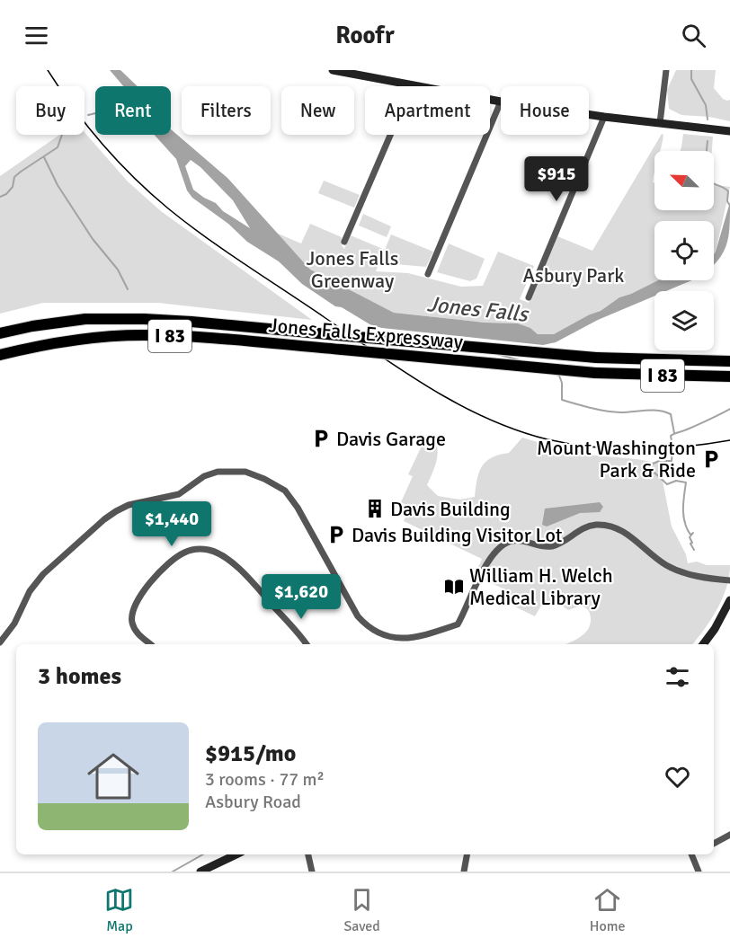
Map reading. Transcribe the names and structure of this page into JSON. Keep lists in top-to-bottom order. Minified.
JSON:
{"streets":{"highway":["Jones Falls Expressway","I 83"]},"water":["Jones Falls"],"parks":["Jones Falls Greenway","Asbury Park"],"places":{"parking":["Davis Garage","Mount Washington Park & Ride","Davis Building Visitor Lot"],"building":["Davis Building"],"library":["William H. Welch Medical Library"]},"north":"top left","page":{"header":"Roofr","chip":["Buy","Rent","Filters","New","Apartment","House"],"price":["$915","$1,440","$1,620"],"heading":"3 homes","list":[{"name":"$915/mo","note":"3 rooms · 77 m² · Asbury Road"}],"tabs":["Map","Saved","Home"]}}
